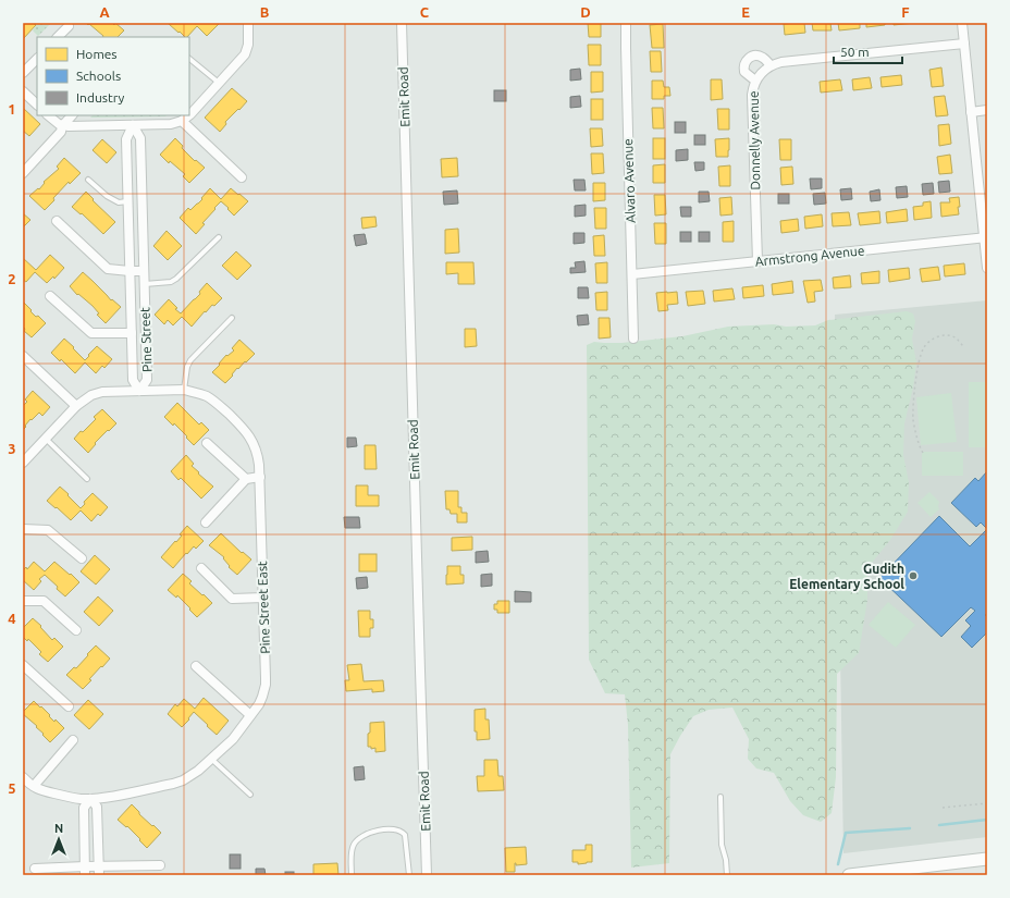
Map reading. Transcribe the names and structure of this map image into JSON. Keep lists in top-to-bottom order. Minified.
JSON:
{"streets":{"street":["Emit Road","Donnelly Avenue","Alvaro Avenue","Armstrong Avenue","Pine Street","Pine Street East"]},"crossings":[["Donnelly Avenue","Armstrong Avenue"],["Alvaro Avenue","Armstrong Avenue"],["Pine Street","Pine Street East"]],"places":["Gudith Elementary School"],"legend":["Homes","Schools","Industry"],"scale_bar":"50 m","north":"top","grid":{"columns":["A","B","C","D","E","F"],"rows":["1","2","3","4","5"]}}
